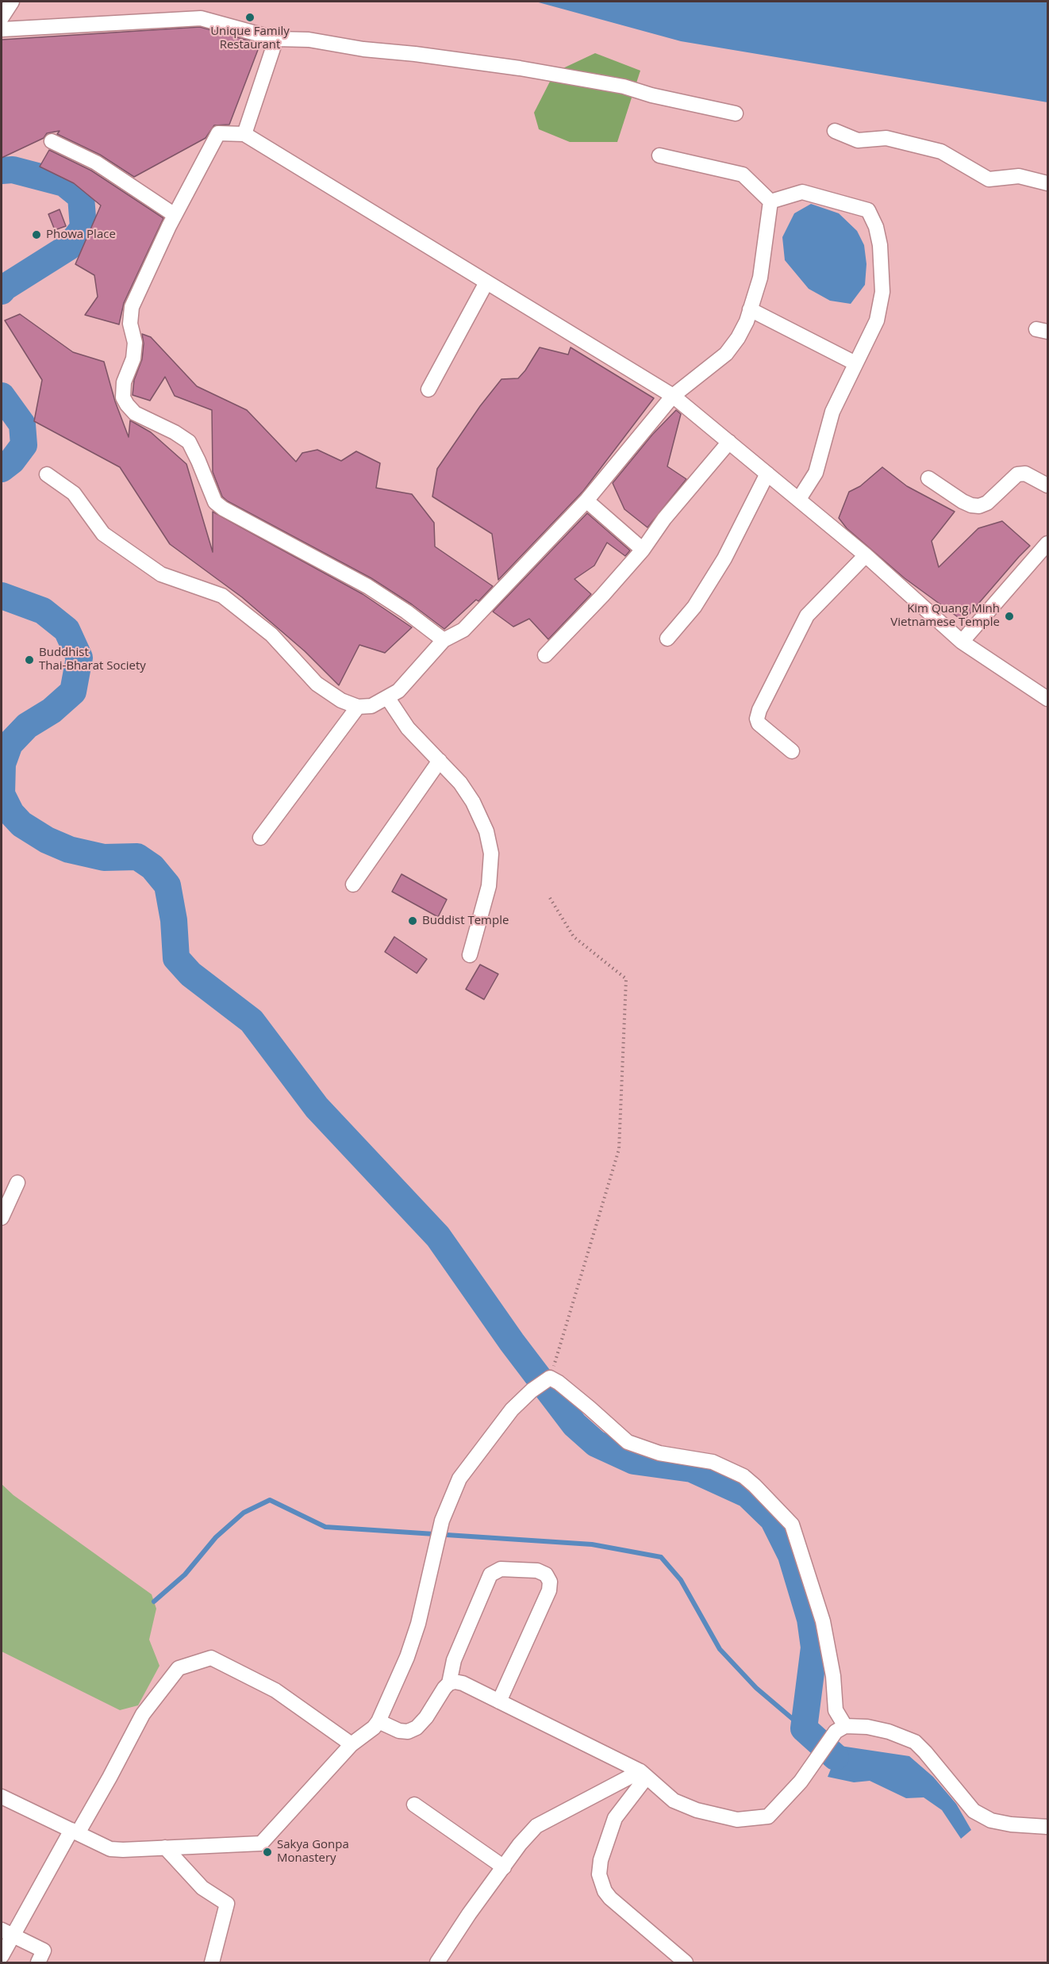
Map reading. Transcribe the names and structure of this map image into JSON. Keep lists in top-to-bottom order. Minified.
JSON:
{"places":["Unique Family Restaurant","Phowa Place","Kim Quang Minh Vietnamese Temple","Buddhist Thai-Bharat Society","Buddist Temple","Sakya Gonpa Monastery"]}
